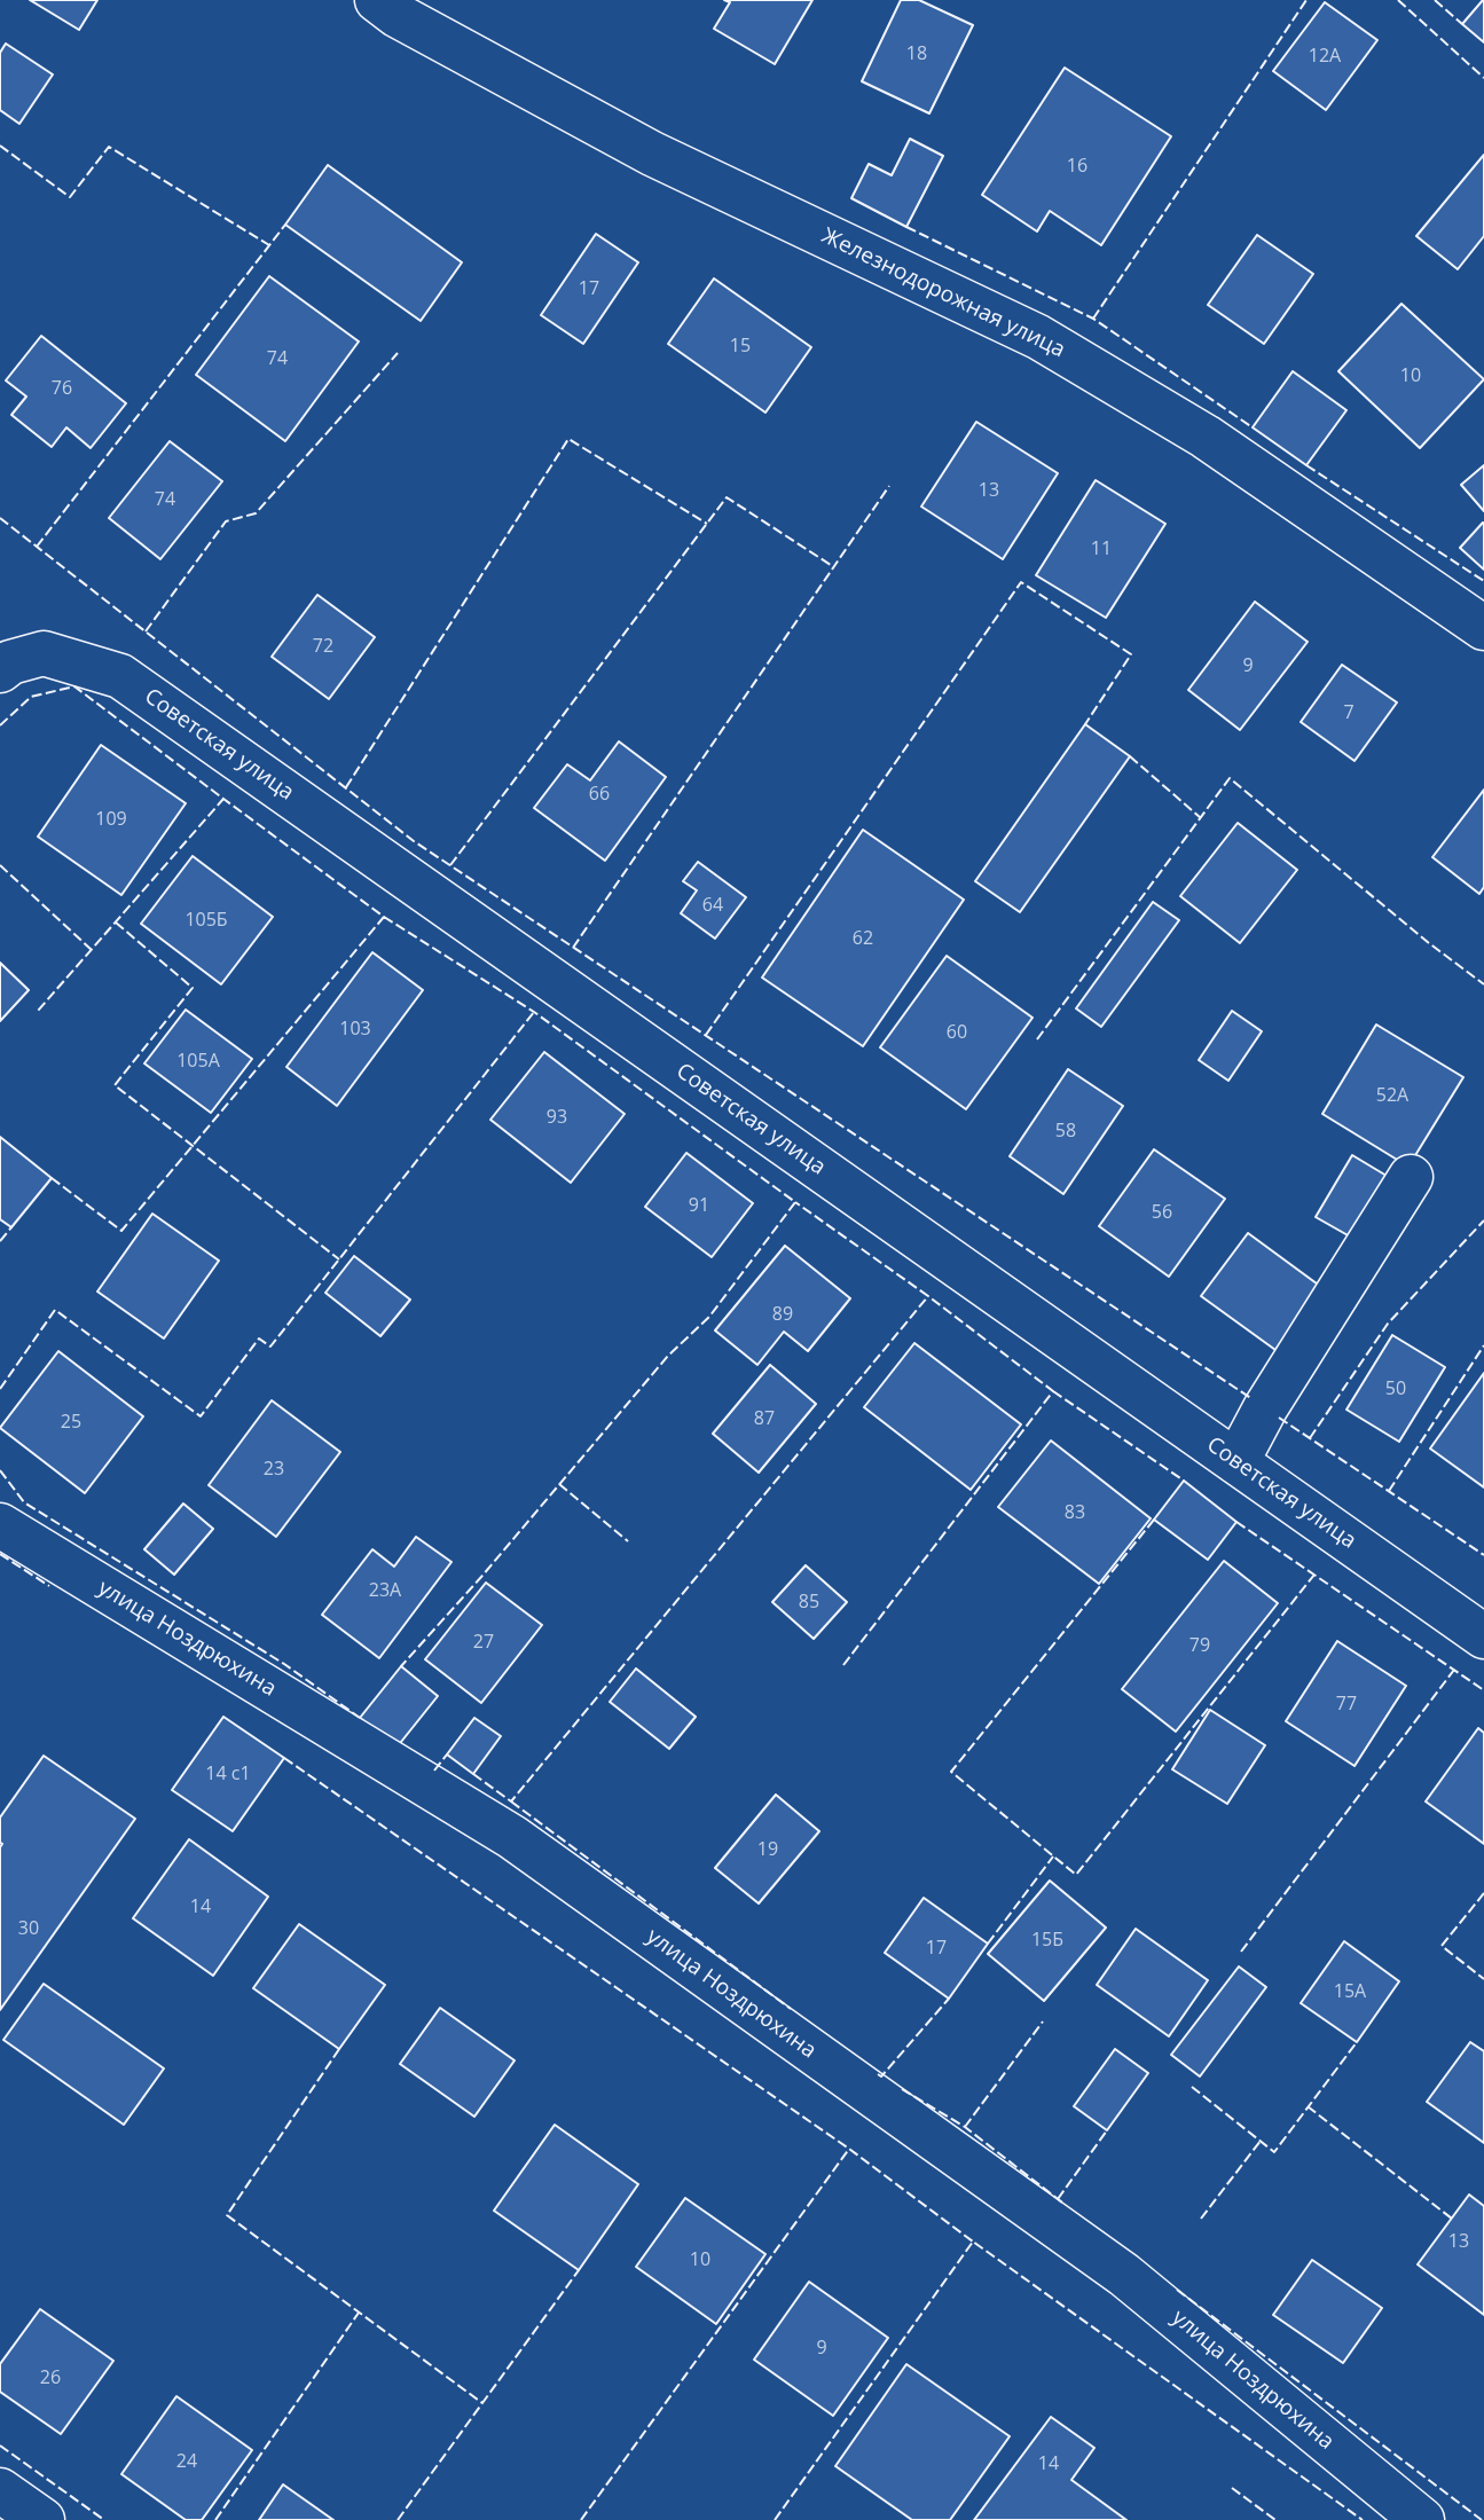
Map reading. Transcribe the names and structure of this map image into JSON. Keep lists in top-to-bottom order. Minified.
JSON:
{"streets":{"street":["Железнодорожная улица","Советская улица","улица Ноздрюхина"]},"house_numbers":["18","12А","16","17","15","74","10","76","13","74","11","72","9","7","66","109","64","105Б","62","103","60","105А","52А","93","58","91","56","89","50","87","25","23","83","23А","85","27","79","77","14 с1","19","14","30","15Б","17","15А","13","10","9","26","24","14"]}
